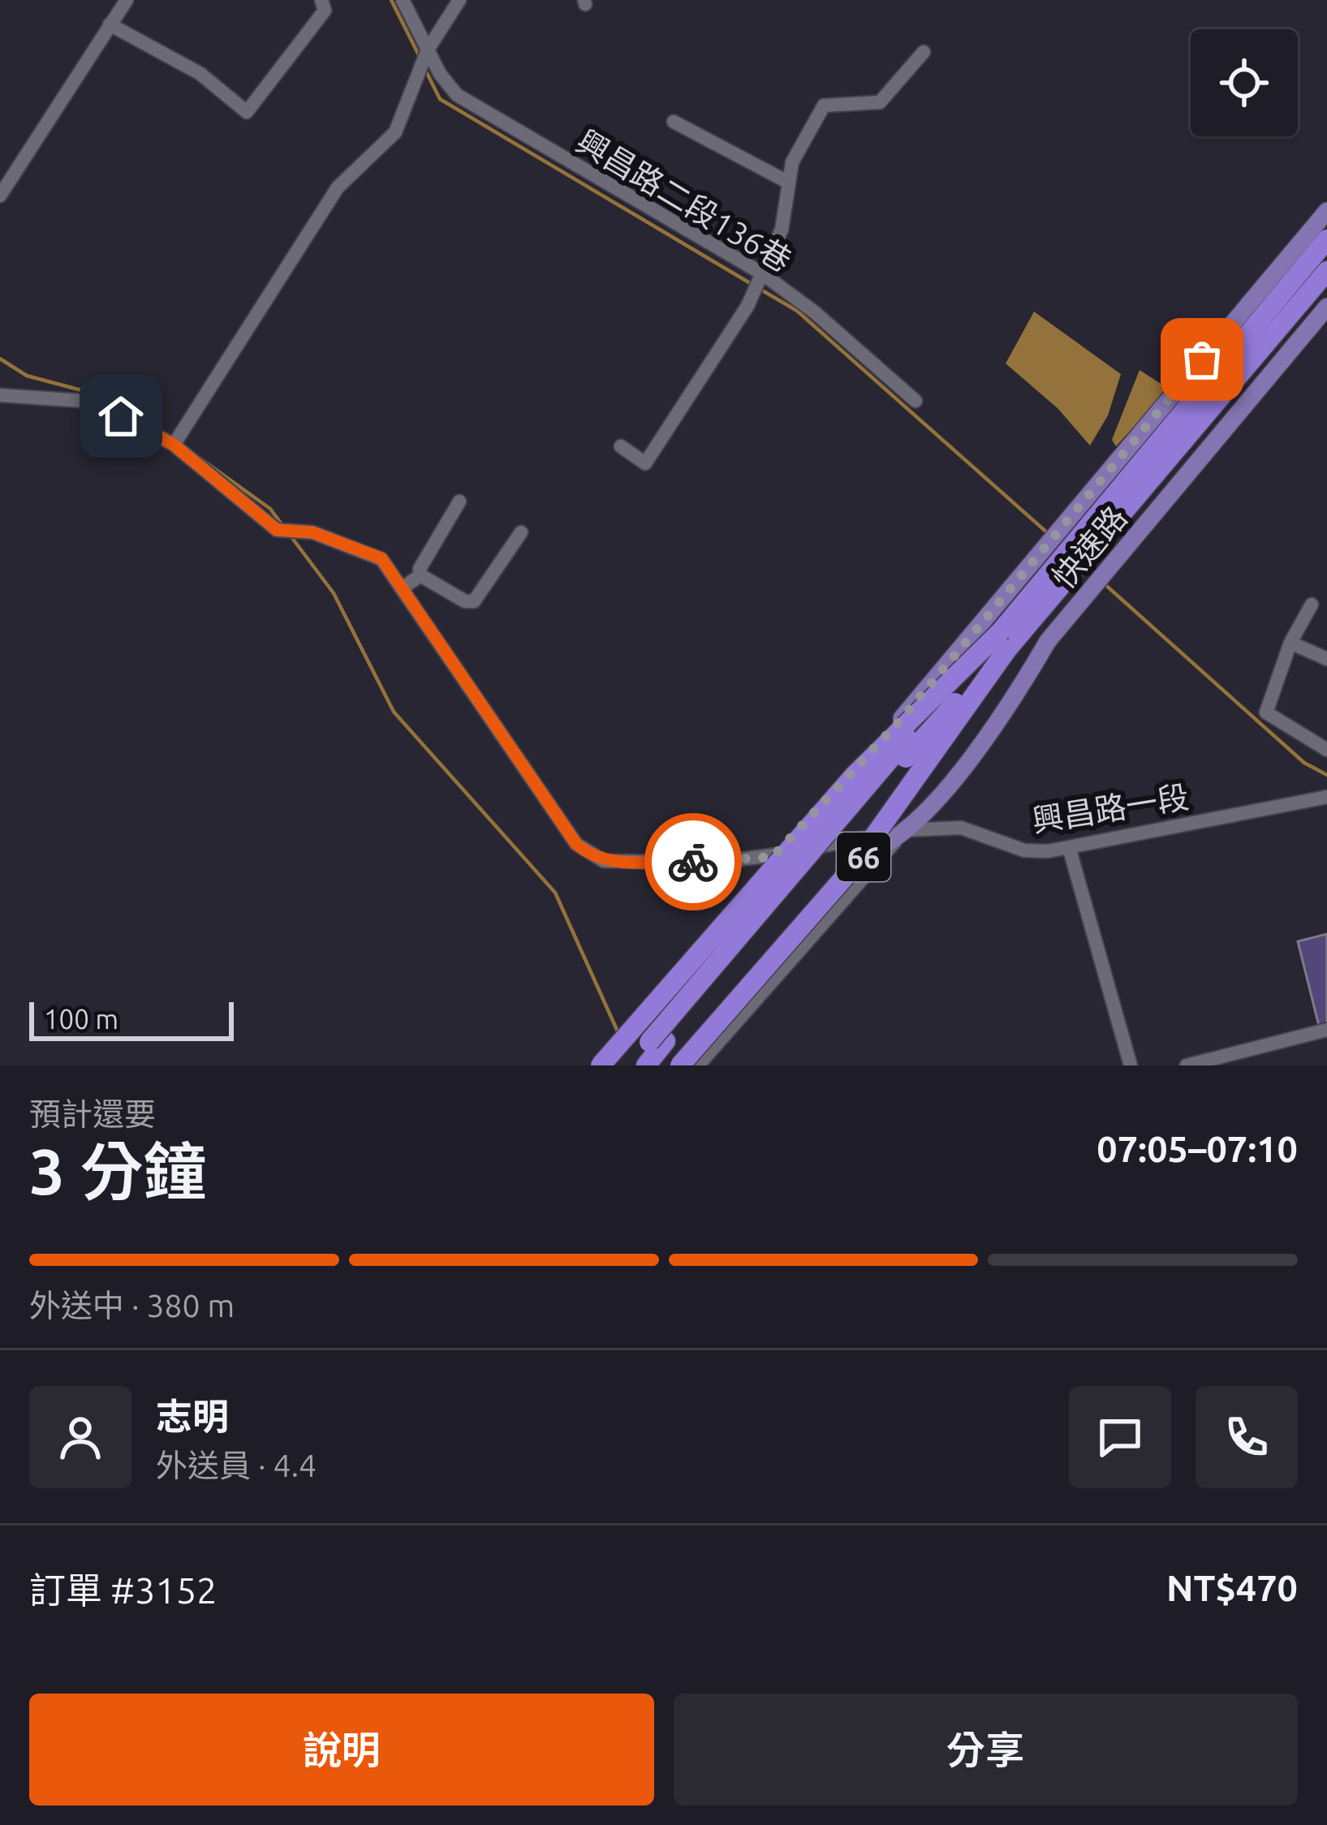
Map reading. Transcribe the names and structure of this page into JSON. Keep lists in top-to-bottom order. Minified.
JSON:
{"streets":{"highway":["66"],"main road":["快速路"],"street":["興昌路二段136巷","興昌路一段"]},"crossings":[["快速路","興昌路一段"]],"scale_bar":"100 m","page":{"scale":"100 m","heading":["3 分鐘","預計還要","07:05–07:10"],"panel":["志明","外送員 · 4.4","訂單 #3152","NT$470"],"bar":"外送中 · 380 m","buttons":["說明","分享"]}}
